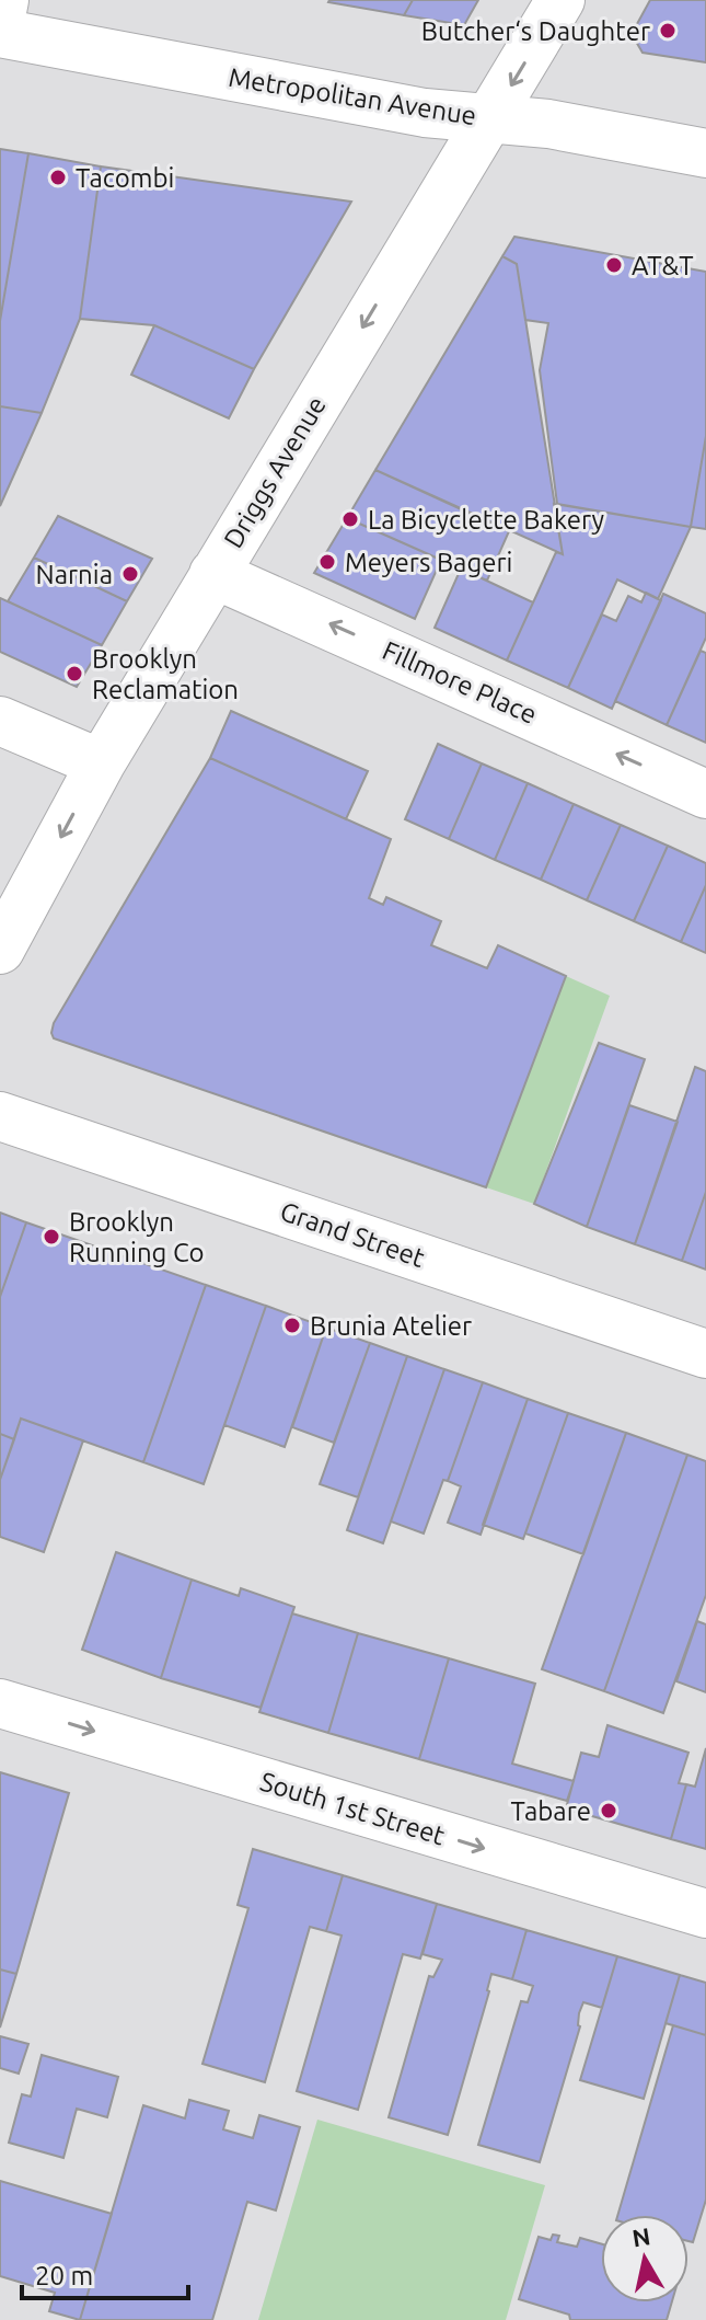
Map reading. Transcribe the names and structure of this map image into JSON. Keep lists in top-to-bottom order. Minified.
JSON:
{"streets":{"street":["Metropolitan Avenue","Driggs Avenue","Fillmore Place","Grand Street","South 1st Street"]},"crossings":[["Metropolitan Avenue","Driggs Avenue"],["Driggs Avenue","Fillmore Place"]],"one_way":["Driggs Avenue","Fillmore Place","South 1st Street"],"places":["Butcher‘s Daughter","Tacombi","AT&T","La Bicyclette Bakery","Meyers Bageri","Narnia","Brooklyn Reclamation","Brooklyn Running Co","Brunia Atelier","Tabare"],"scale_bar":"20 m","north":"top"}
